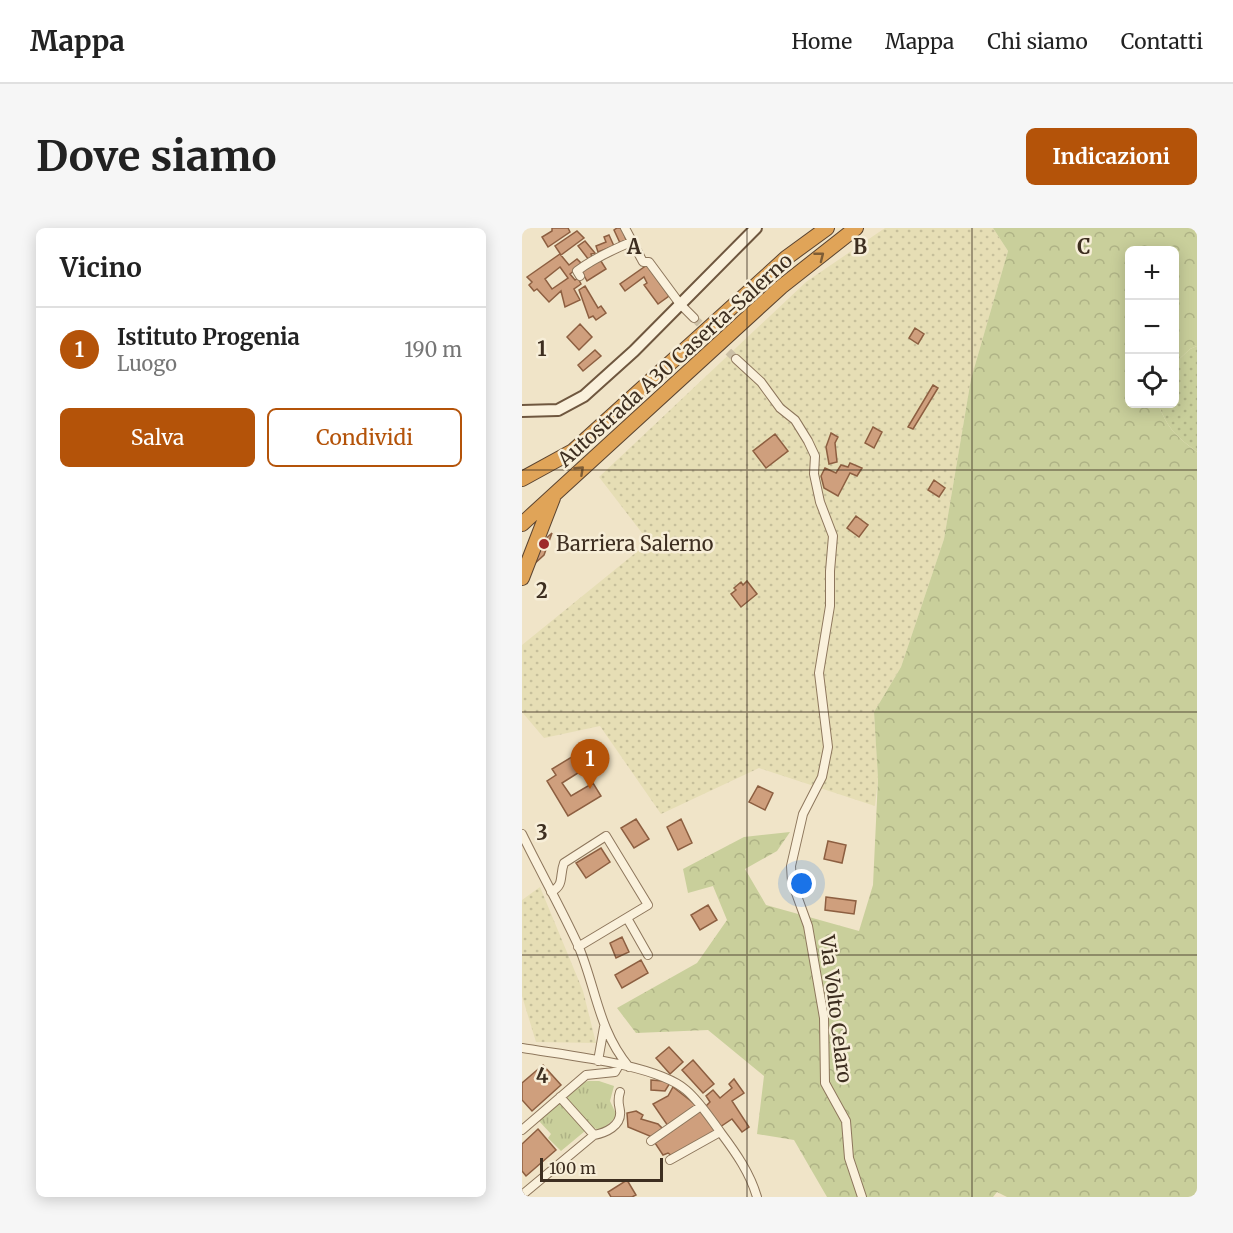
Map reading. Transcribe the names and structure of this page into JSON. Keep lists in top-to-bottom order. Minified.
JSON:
{"streets":{"highway":["Autostrada A30 Caserta-Salerno"],"street":["Via Volto Celaro"]},"places":["Barriera Salerno"],"scale_bar":"100 m","page":{"header":"Mappa","nav":["Home","Mappa","Chi siamo","Contatti"],"buttons":["Indicazioni",["Salva","Condividi"]],"title":"Dove siamo","heading":"Vicino","map_buttons":["+","−"],"list":[{"mark":"1","name":"Istituto Progenia","note":"Luogo","value":"190 m"}],"pins":"1","scale":"100 m"},"grid":{"columns":["A","B","C"],"rows":["1","2","3","4"]}}
